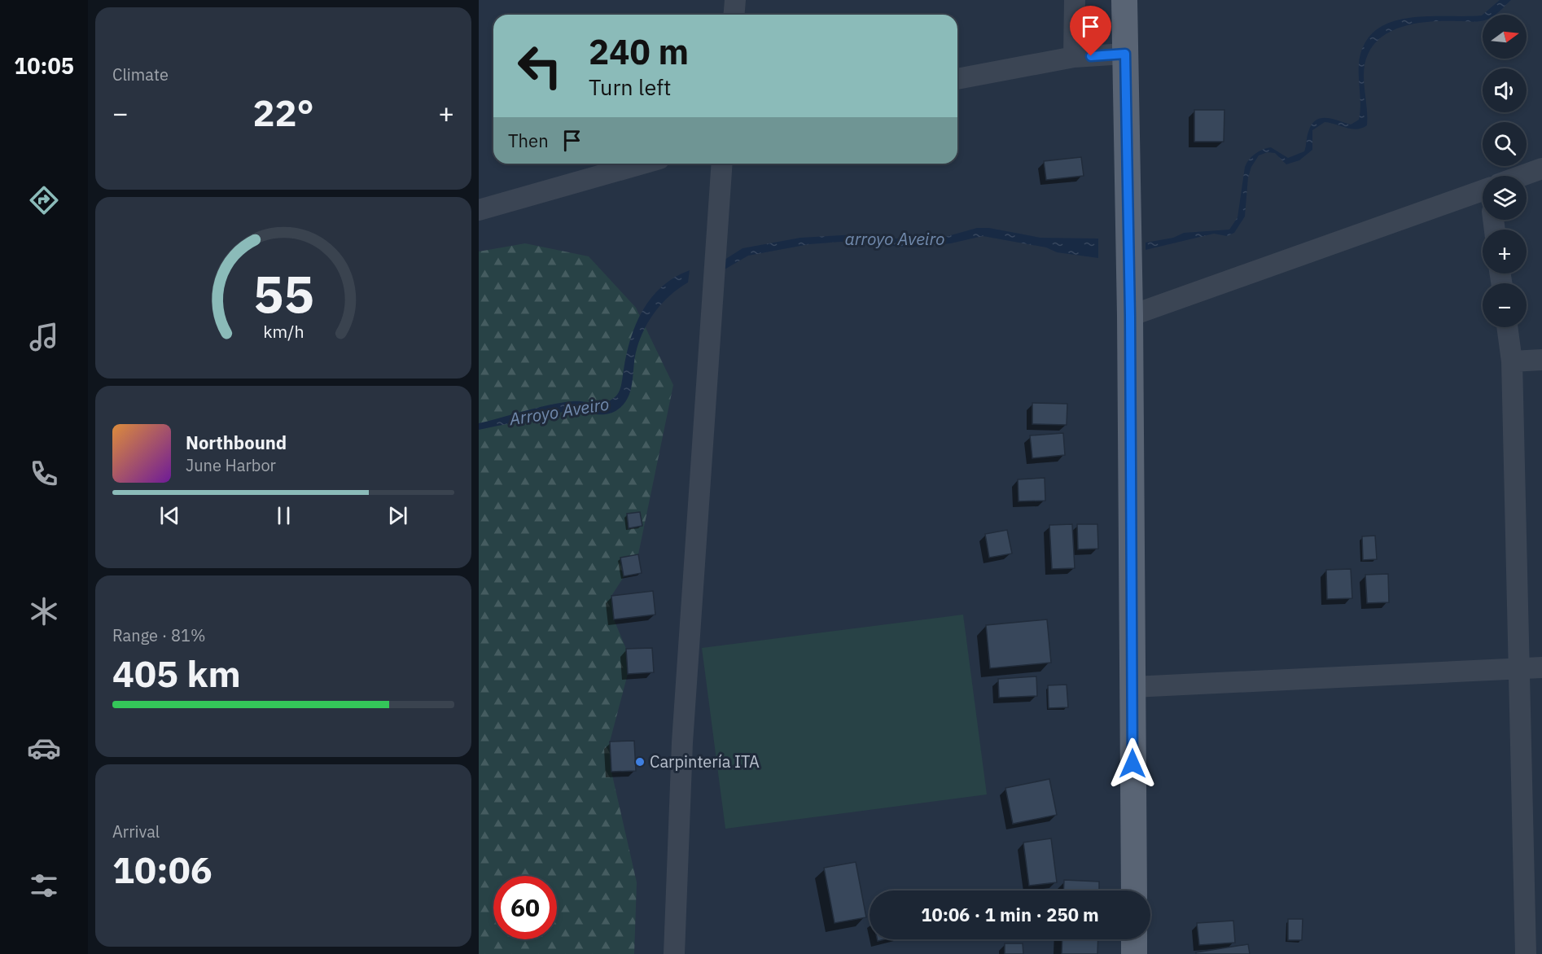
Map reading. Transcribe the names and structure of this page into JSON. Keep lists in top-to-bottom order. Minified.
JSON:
{"water":["arroyo Aveiro","Arroyo Aveiro"],"places":["Carpintería ITA"],"north":"right","page":{"tabs":"10:05","tile":["Climate",["Range · 81%","405 km"],["Arrival","10:06"]],"map_buttons":["+","−"],"turn":["240 m","Turn left"],"heat":["−","22°","+"],"then":"Then","song":["Northbound","June Harbor"],"limit":"60","trip":"10:06 · 1 min · 250 m","gauge":["55","km/h"]}}
